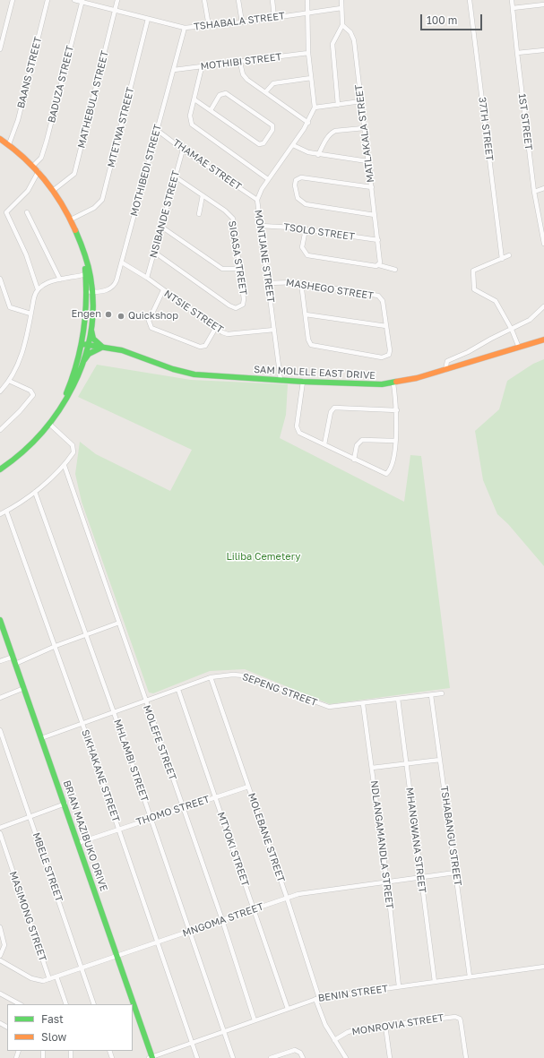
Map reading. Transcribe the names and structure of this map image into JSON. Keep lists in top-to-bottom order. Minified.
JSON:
{"streets":{"street":["TSHABALA STREET","MOTHIBI STREET","BAANS STREET","BADUZA STREET","MATHEBULA STREET","1ST STREET","MTETWA STREET","37TH STREET","MATLAKALA STREET","THAMAE STREET","MOTHIBEDI STREET","NSIBANDE STREET","TSOLO STREET","MONTJANE STREET","SIGASA STREET","MASHEGO STREET","NTSIE STREET","SAM MOLELE EAST DRIVE","SEPENG STREET","MOLEFE STREET","MHLAMBI STREET","SIKHAKANE STREET","THOMO STREET","BRIAN MAZIBUKO DRIVE","TSHABANGU STREET","MOLEBANE STREET","MHANGWANA STREET","NDLANGAMANDLA STREET","MTYOKI STREET","MBELE STREET","MASIMONG STREET","MNGOMA STREET","BENIN STREET","MONROVIA STREET"]},"crossings":[["TSHABALA STREET","BADUZA STREET"],["TSHABALA STREET","MATHEBULA STREET"],["TSHABALA STREET","MTETWA STREET"],["TSHABALA STREET","MOTHIBEDI STREET"],["TSHABALA STREET","MONTJANE STREET"],["MOTHIBI STREET","MOTHIBEDI STREET"],["MOTHIBI STREET","MONTJANE STREET"],["MATLAKALA STREET","TSOLO STREET"],["THAMAE STREET","MOTHIBEDI STREET"],["THAMAE STREET","NSIBANDE STREET"],["THAMAE STREET","MONTJANE STREET"],["MOTHIBEDI STREET","NTSIE STREET"],["NSIBANDE STREET","SIGASA STREET"],["NSIBANDE STREET","NTSIE STREET"],["TSOLO STREET","MONTJANE STREET"],["MONTJANE STREET","MASHEGO STREET"],["MONTJANE STREET","NTSIE STREET"],["MONTJANE STREET","SAM MOLELE EAST DRIVE"],["SEPENG STREET","MOLEFE STREET"],["SEPENG STREET","MHLAMBI STREET"],["SEPENG STREET","SIKHAKANE STREET"],["SEPENG STREET","BRIAN MAZIBUKO DRIVE"],["SEPENG STREET","TSHABANGU STREET"],["SEPENG STREET","MOLEBANE STREET"],["SEPENG STREET","MHANGWANA STREET"],["SEPENG STREET","NDLANGAMANDLA STREET"],["SEPENG STREET","MTYOKI STREET"],["MOLEFE STREET","THOMO STREET"],["MOLEFE STREET","MNGOMA STREET"],["MOLEFE STREET","BENIN STREET"],["MHLAMBI STREET","THOMO STREET"],["MHLAMBI STREET","MNGOMA STREET"],["MHLAMBI STREET","BENIN STREET"],["SIKHAKANE STREET","THOMO STREET"],["SIKHAKANE STREET","MNGOMA STREET"],["SIKHAKANE STREET","BENIN STREET"],["THOMO STREET","BRIAN MAZIBUKO DRIVE"],["THOMO STREET","MOLEBANE STREET"],["THOMO STREET","MTYOKI STREET"],["BRIAN MAZIBUKO DRIVE","MNGOMA STREET"],["BRIAN MAZIBUKO DRIVE","BENIN STREET"],["TSHABANGU STREET","MNGOMA STREET"],["TSHABANGU STREET","BENIN STREET"],["MOLEBANE STREET","MNGOMA STREET"],["MOLEBANE STREET","BENIN STREET"],["MOLEBANE STREET","MONROVIA STREET"],["MHANGWANA STREET","MNGOMA STREET"],["MHANGWANA STREET","BENIN STREET"],["NDLANGAMANDLA STREET","MNGOMA STREET"],["NDLANGAMANDLA STREET","BENIN STREET"],["MTYOKI STREET","MNGOMA STREET"],["MTYOKI STREET","BENIN STREET"],["MBELE STREET","MNGOMA STREET"],["MASIMONG STREET","MNGOMA STREET"]],"parks":["Liliba Cemetery"],"places":["Engen","Quickshop"],"legend":["Fast","Slow"],"scale_bar":"100 m"}
